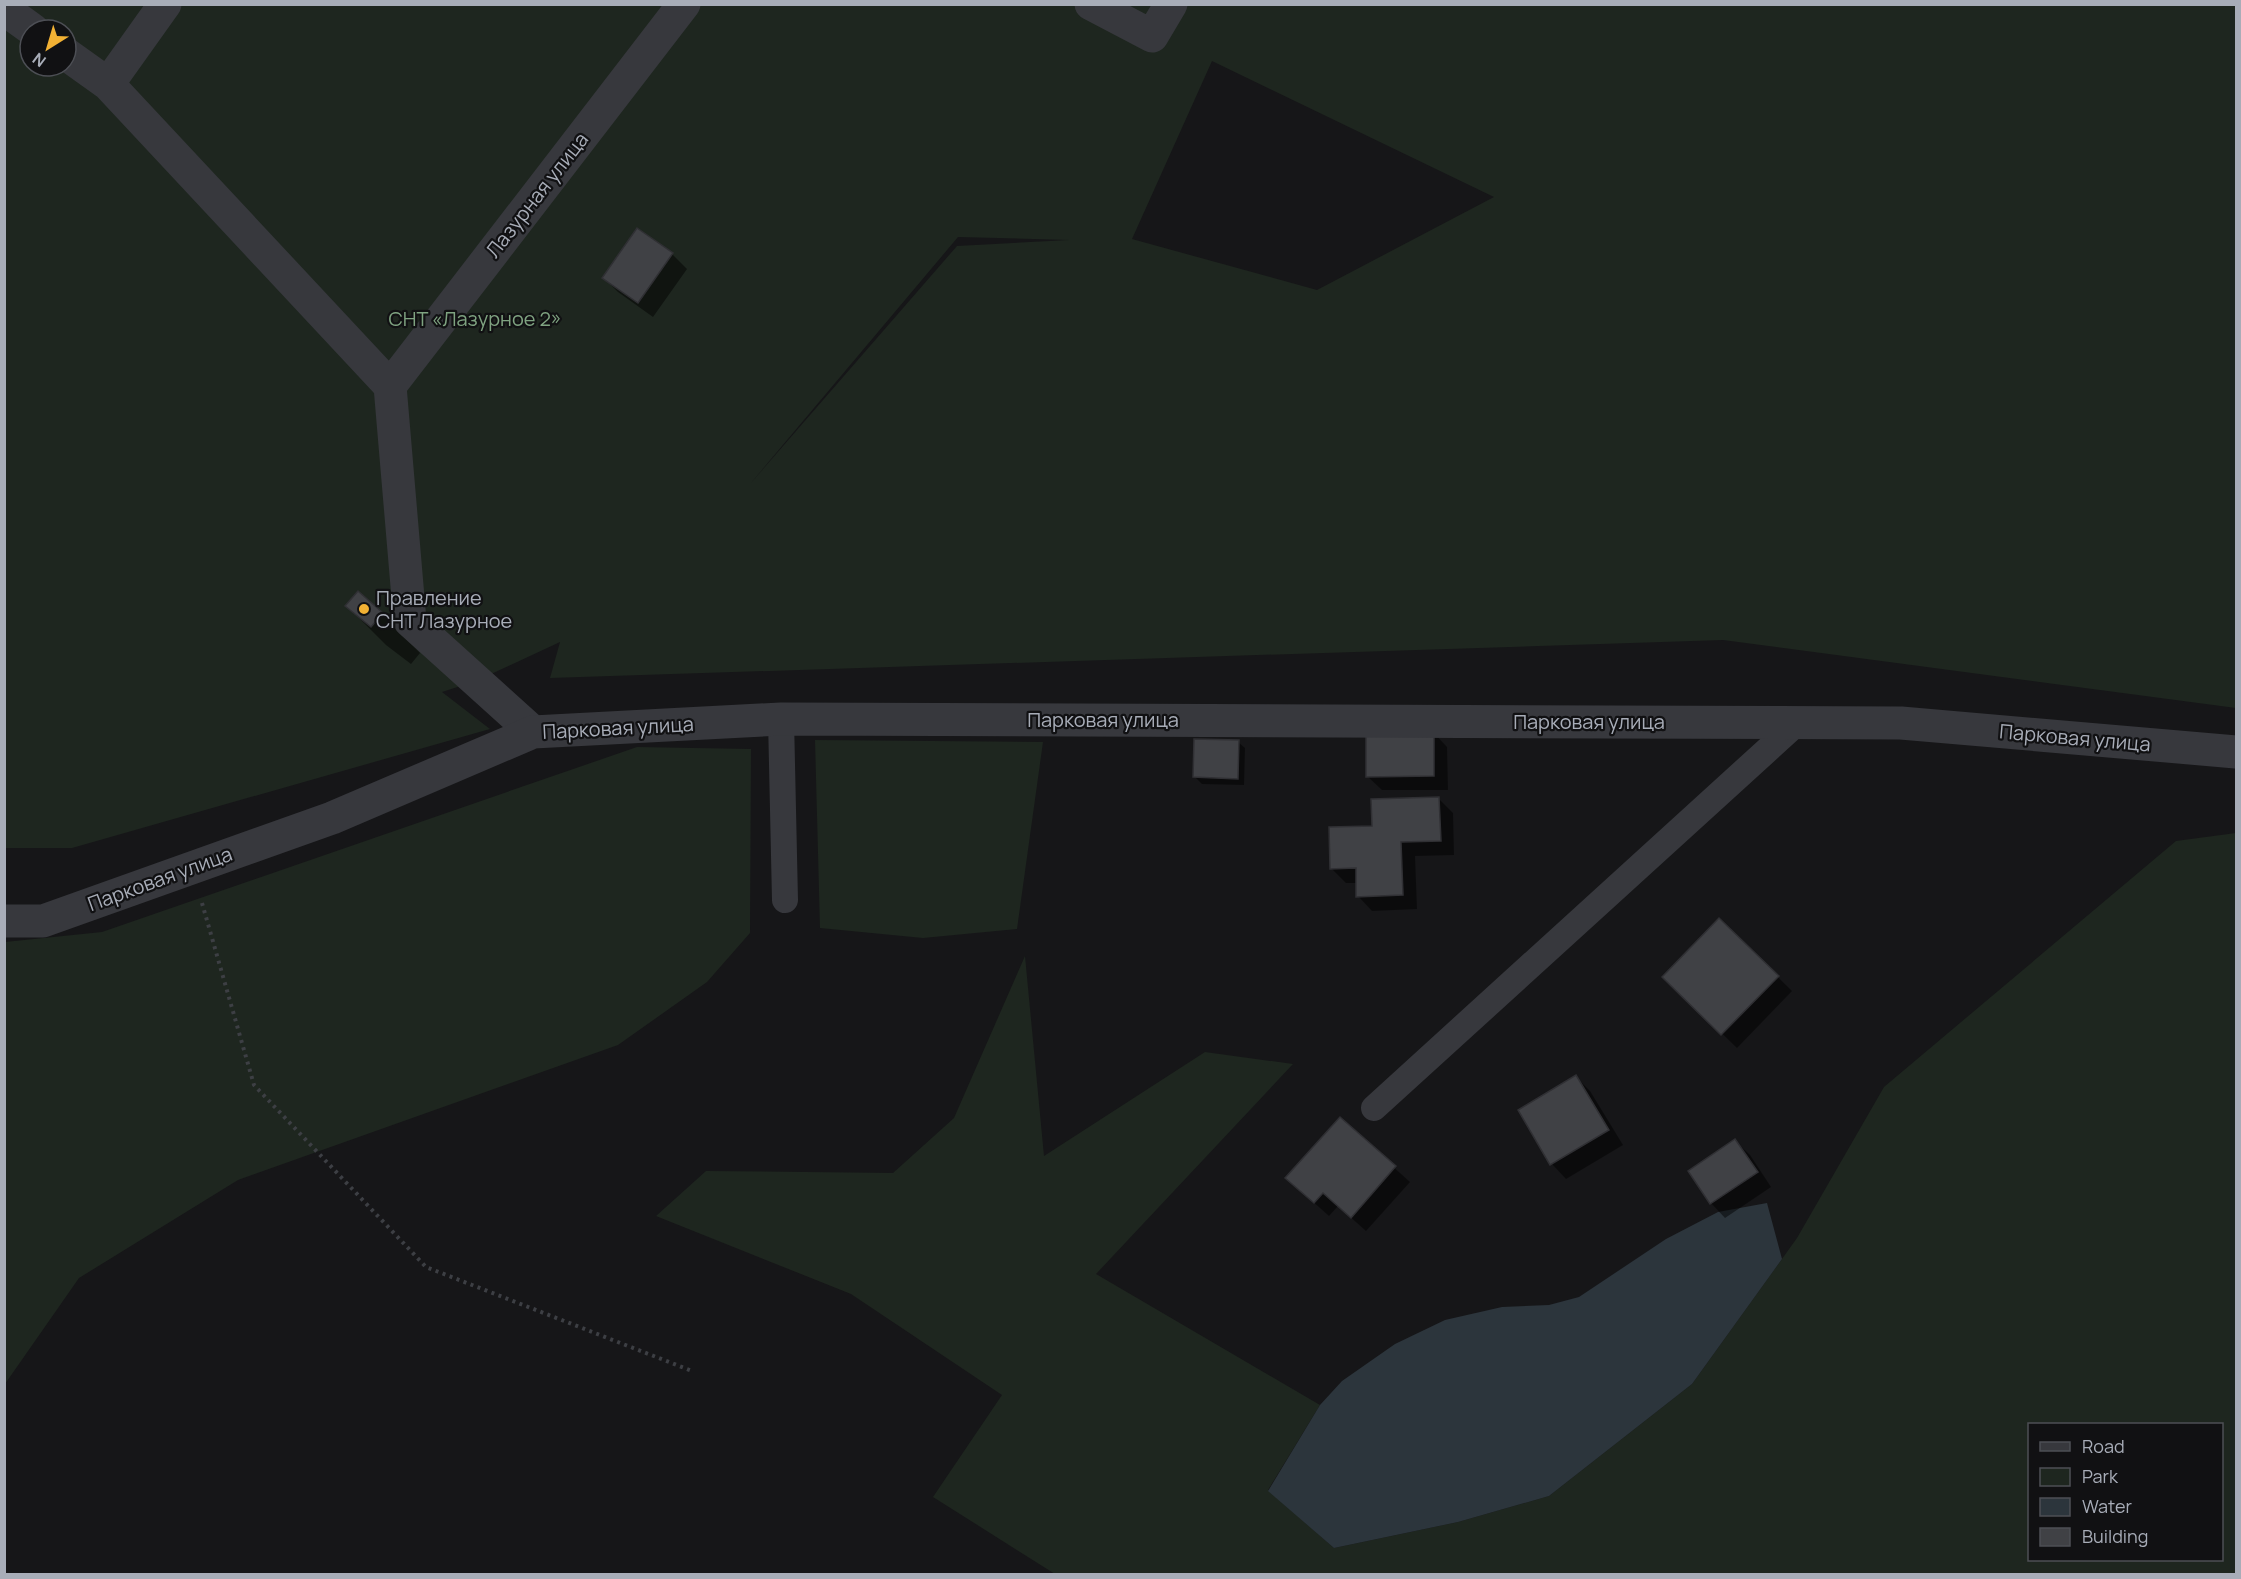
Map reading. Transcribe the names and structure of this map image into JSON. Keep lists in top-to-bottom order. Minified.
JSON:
{"streets":{"street":["Лазурная улица","Парковая улица"]},"parks":["СНТ «Лазурное 2»"],"places":["Правление СНТ Лазурное"],"legend":["Road","Park","Water","Building"],"north":"bottom left"}
